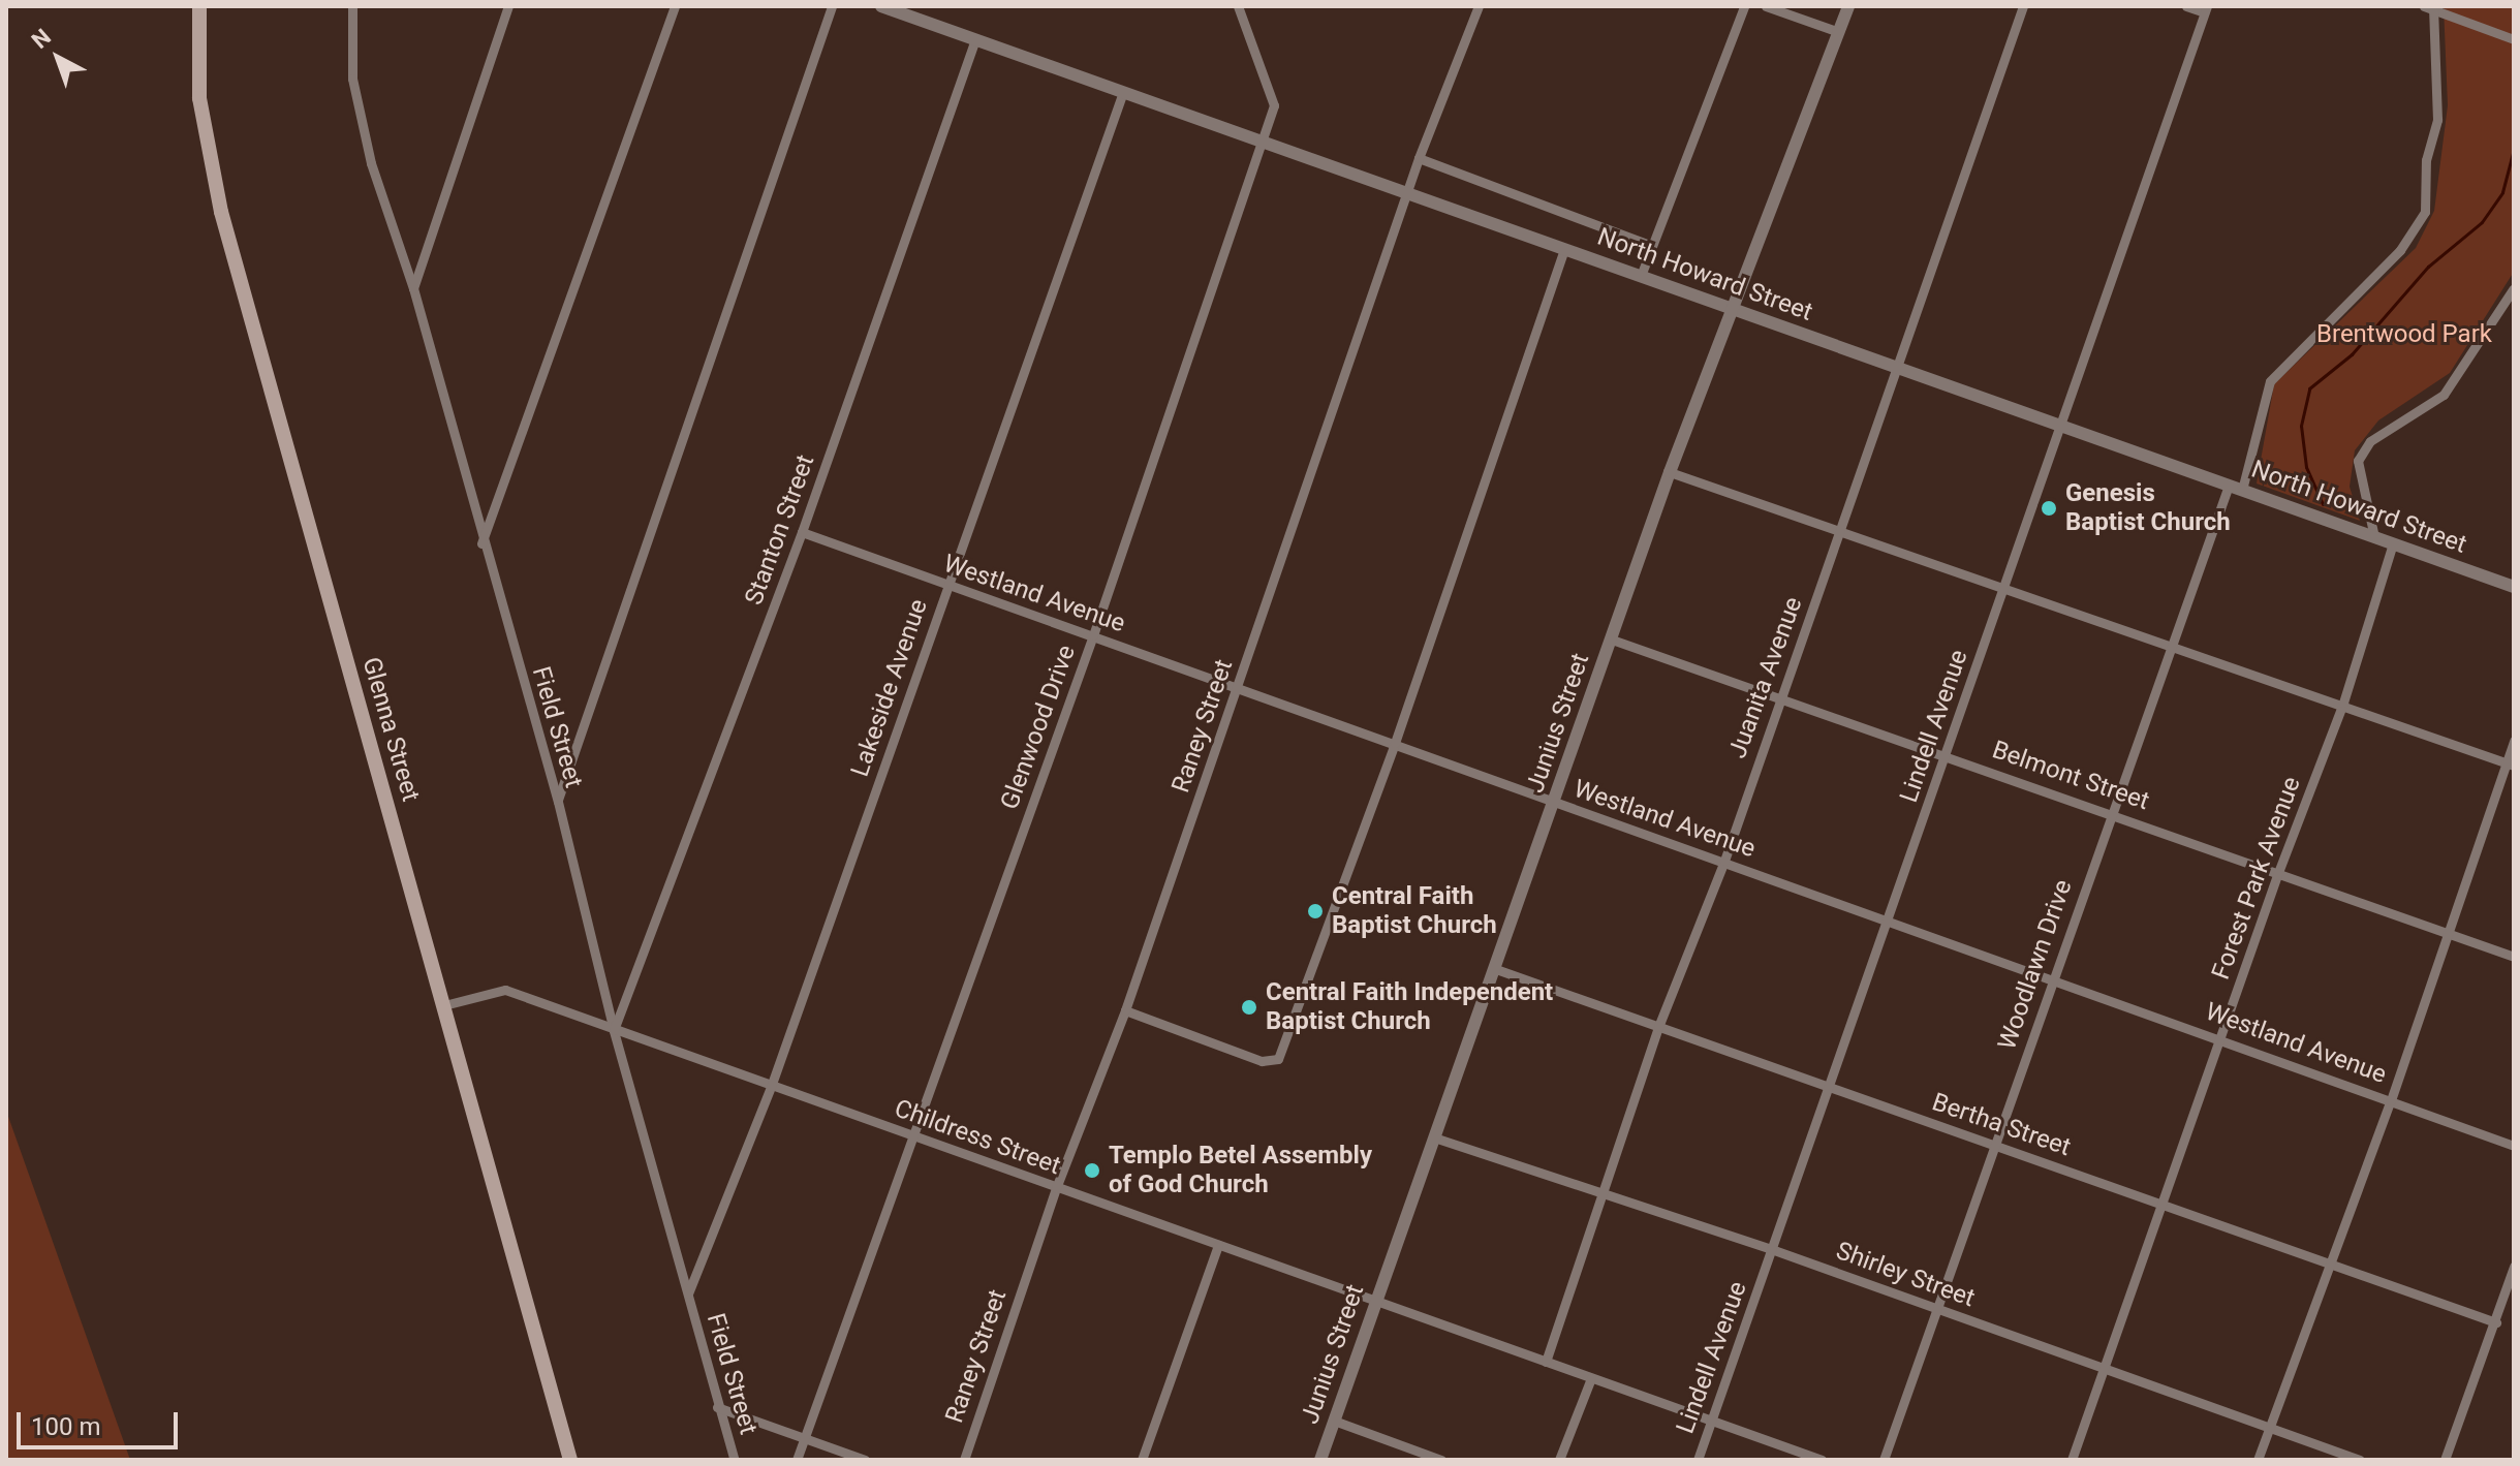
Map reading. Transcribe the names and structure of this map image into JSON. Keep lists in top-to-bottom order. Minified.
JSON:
{"streets":{"main road":["Glenna Street"],"street":["North Howard Street","Stanton Street","Westland Avenue","Juanita Avenue","Lakeside Avenue","Junius Street","Raney Street","Lindell Avenue","Field Street","Glenwood Drive","Belmont Street","Forest Park Avenue","Woodlawn Drive","Bertha Street","Childress Street","Shirley Street"]},"crossings":[["North Howard Street","Stanton Street"],["North Howard Street","Juanita Avenue"],["North Howard Street","Lakeside Avenue"],["North Howard Street","Junius Street"],["North Howard Street","Raney Street"],["North Howard Street","Lindell Avenue"],["North Howard Street","Glenwood Drive"],["North Howard Street","Forest Park Avenue"],["North Howard Street","Woodlawn Drive"],["Stanton Street","Westland Avenue"],["Stanton Street","Field Street"],["Stanton Street","Childress Street"],["Westland Avenue","Juanita Avenue"],["Westland Avenue","Lakeside Avenue"],["Westland Avenue","Junius Street"],["Westland Avenue","Raney Street"],["Westland Avenue","Lindell Avenue"],["Westland Avenue","Glenwood Drive"],["Westland Avenue","Forest Park Avenue"],["Westland Avenue","Woodlawn Drive"],["Juanita Avenue","Belmont Street"],["Juanita Avenue","Bertha Street"],["Juanita Avenue","Childress Street"],["Juanita Avenue","Shirley Street"],["Lakeside Avenue","Field Street"],["Lakeside Avenue","Childress Street"],["Junius Street","Belmont Street"],["Junius Street","Bertha Street"],["Junius Street","Childress Street"],["Junius Street","Shirley Street"],["Raney Street","Childress Street"],["Lindell Avenue","Belmont Street"],["Lindell Avenue","Bertha Street"],["Lindell Avenue","Childress Street"],["Lindell Avenue","Shirley Street"],["Field Street","Childress Street"],["Glenwood Drive","Childress Street"],["Glenna Street","Childress Street"],["Belmont Street","Forest Park Avenue"],["Belmont Street","Woodlawn Drive"],["Forest Park Avenue","Bertha Street"],["Forest Park Avenue","Shirley Street"],["Woodlawn Drive","Bertha Street"],["Woodlawn Drive","Shirley Street"]],"parks":["Brentwood Park"],"places":["Genesis Baptist Church","Central Faith Baptist Church","Central Faith Independent Baptist Church","Templo Betel Assembly of God Church"],"scale_bar":"100 m","north":"top left"}
